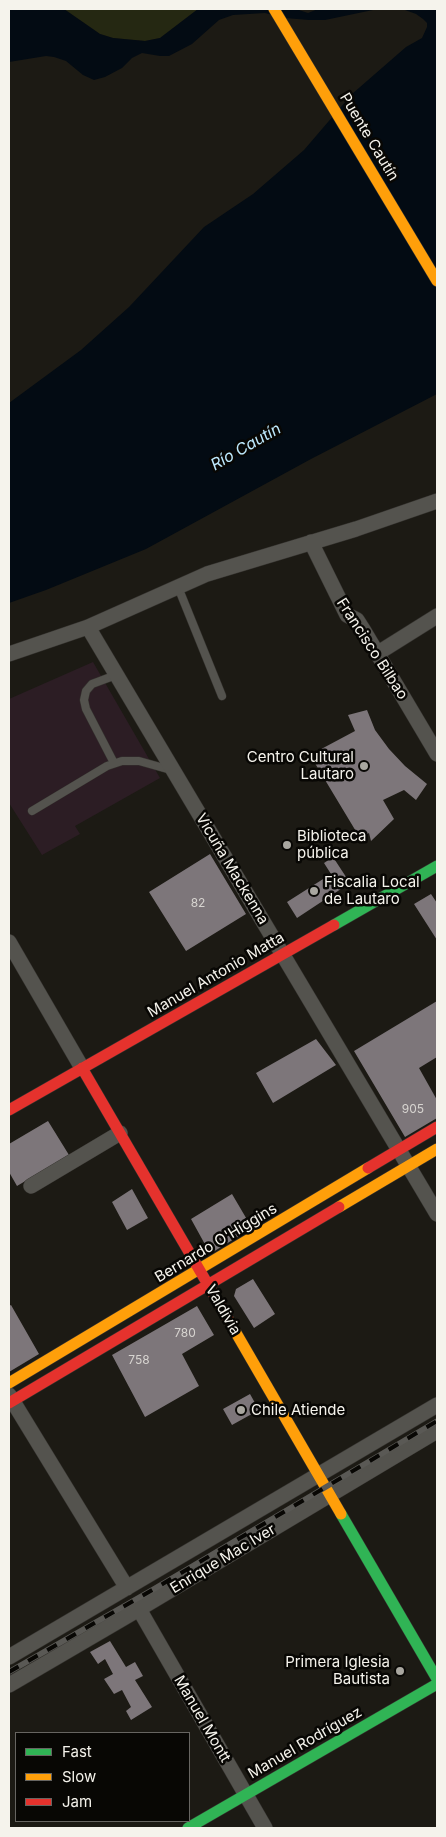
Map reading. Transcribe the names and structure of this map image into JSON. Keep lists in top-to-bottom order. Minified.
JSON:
{"streets":{"street":["Puente Cautín","Francisco Bilbao","Vicuña Mackenna","Manuel Antonio Matta","Bernardo O'Higgins","Valdivia","Enrique Mac Iver","Manuel Montt","Manuel Rodríguez"]},"crossings":[["Vicuña Mackenna","Manuel Antonio Matta"],["Vicuña Mackenna","Bernardo O'Higgins"],["Manuel Antonio Matta","Valdivia"],["Bernardo O'Higgins","Valdivia"],["Valdivia","Enrique Mac Iver"],["Enrique Mac Iver","Manuel Montt"],["Manuel Montt","Manuel Rodríguez"]],"water":["Río Cautín"],"places":["Centro Cultural Lautaro","Biblioteca pública","Fiscalia Local de Lautaro","Chile Atiende","Primera Iglesia Bautista"],"house_numbers":["82","905","780","758"],"legend":["Fast","Slow","Jam"]}
